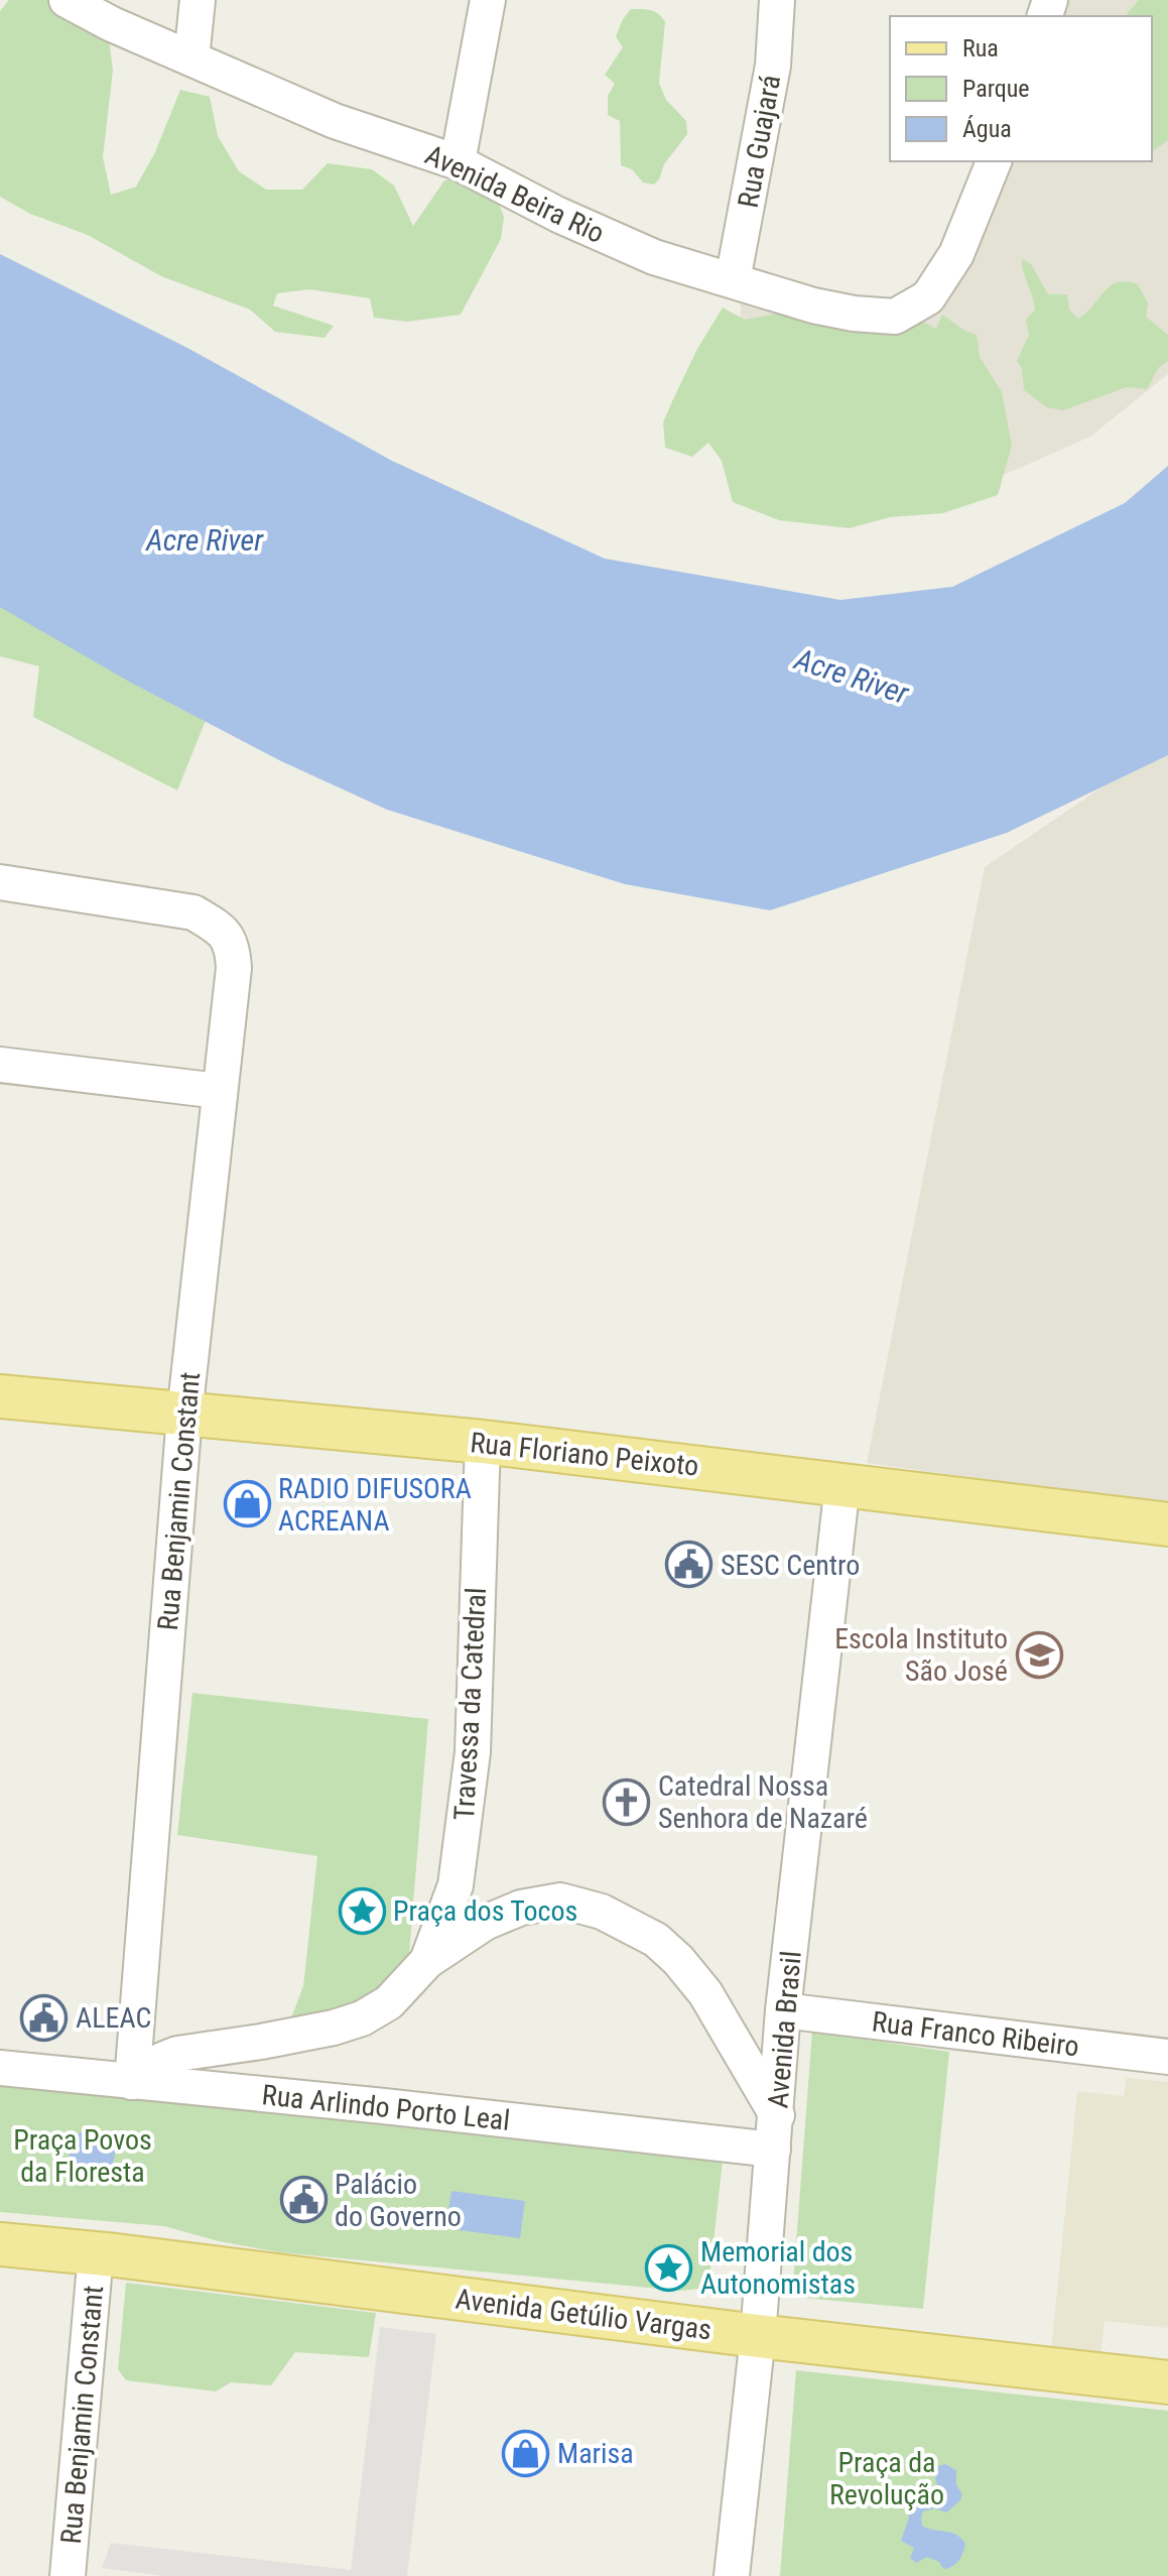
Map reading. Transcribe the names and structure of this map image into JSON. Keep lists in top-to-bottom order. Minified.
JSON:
{"streets":{"main road":["Rua Floriano Peixoto","Avenida Getúlio Vargas"],"street":["Rua Guajará","Avenida Beira Rio","Rua Benjamin Constant","Travessa da Catedral","Avenida Brasil","Rua Franco Ribeiro","Rua Arlindo Porto Leal"]},"crossings":[["Rua Guajará","Avenida Beira Rio"],["Rua Floriano Peixoto","Rua Benjamin Constant"],["Rua Floriano Peixoto","Travessa da Catedral"],["Rua Floriano Peixoto","Avenida Brasil"],["Rua Benjamin Constant","Travessa da Catedral"],["Rua Benjamin Constant","Rua Arlindo Porto Leal"],["Rua Benjamin Constant","Avenida Getúlio Vargas"],["Travessa da Catedral","Avenida Brasil"],["Travessa da Catedral","Rua Arlindo Porto Leal"],["Avenida Brasil","Rua Franco Ribeiro"],["Avenida Brasil","Rua Arlindo Porto Leal"],["Avenida Brasil","Avenida Getúlio Vargas"]],"water":["Acre River"],"parks":["Praça Povos da Floresta","Praça da Revolução"],"places":{"shop":["RADIO DIFUSORA ACREANA","Marisa"],"public building":["SESC Centro","ALEAC","Palácio do Governo"],"school or university":["Escola Instituto São José"],"church":["Catedral Nossa Senhora de Nazaré"],"place":["Praça dos Tocos","Memorial dos Autonomistas"]},"legend":["Rua","Parque","Água"]}
